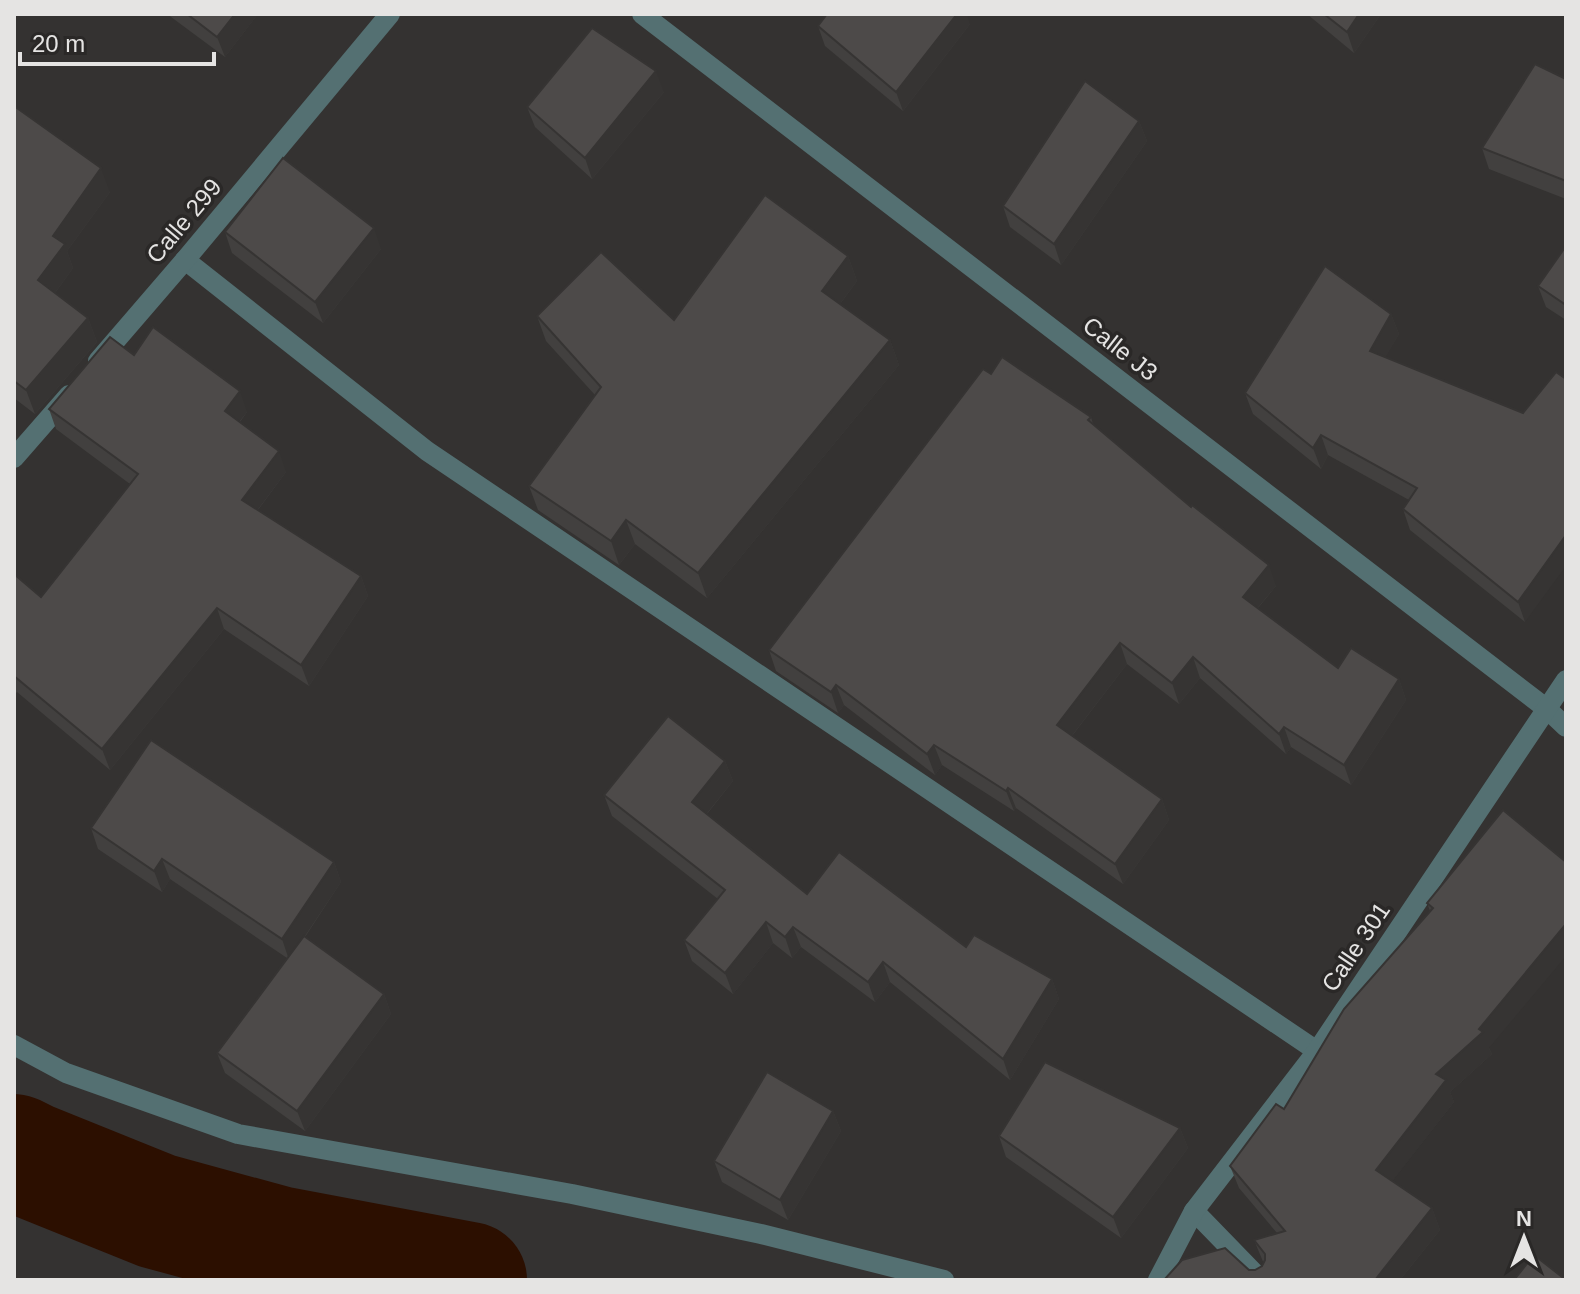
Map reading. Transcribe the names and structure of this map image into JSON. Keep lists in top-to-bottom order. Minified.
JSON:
{"streets":{"street":["Calle 299","Calle J3","Calle 301"]},"crossings":[["Calle J3","Calle 301"]],"scale_bar":"20 m","north":"top"}
